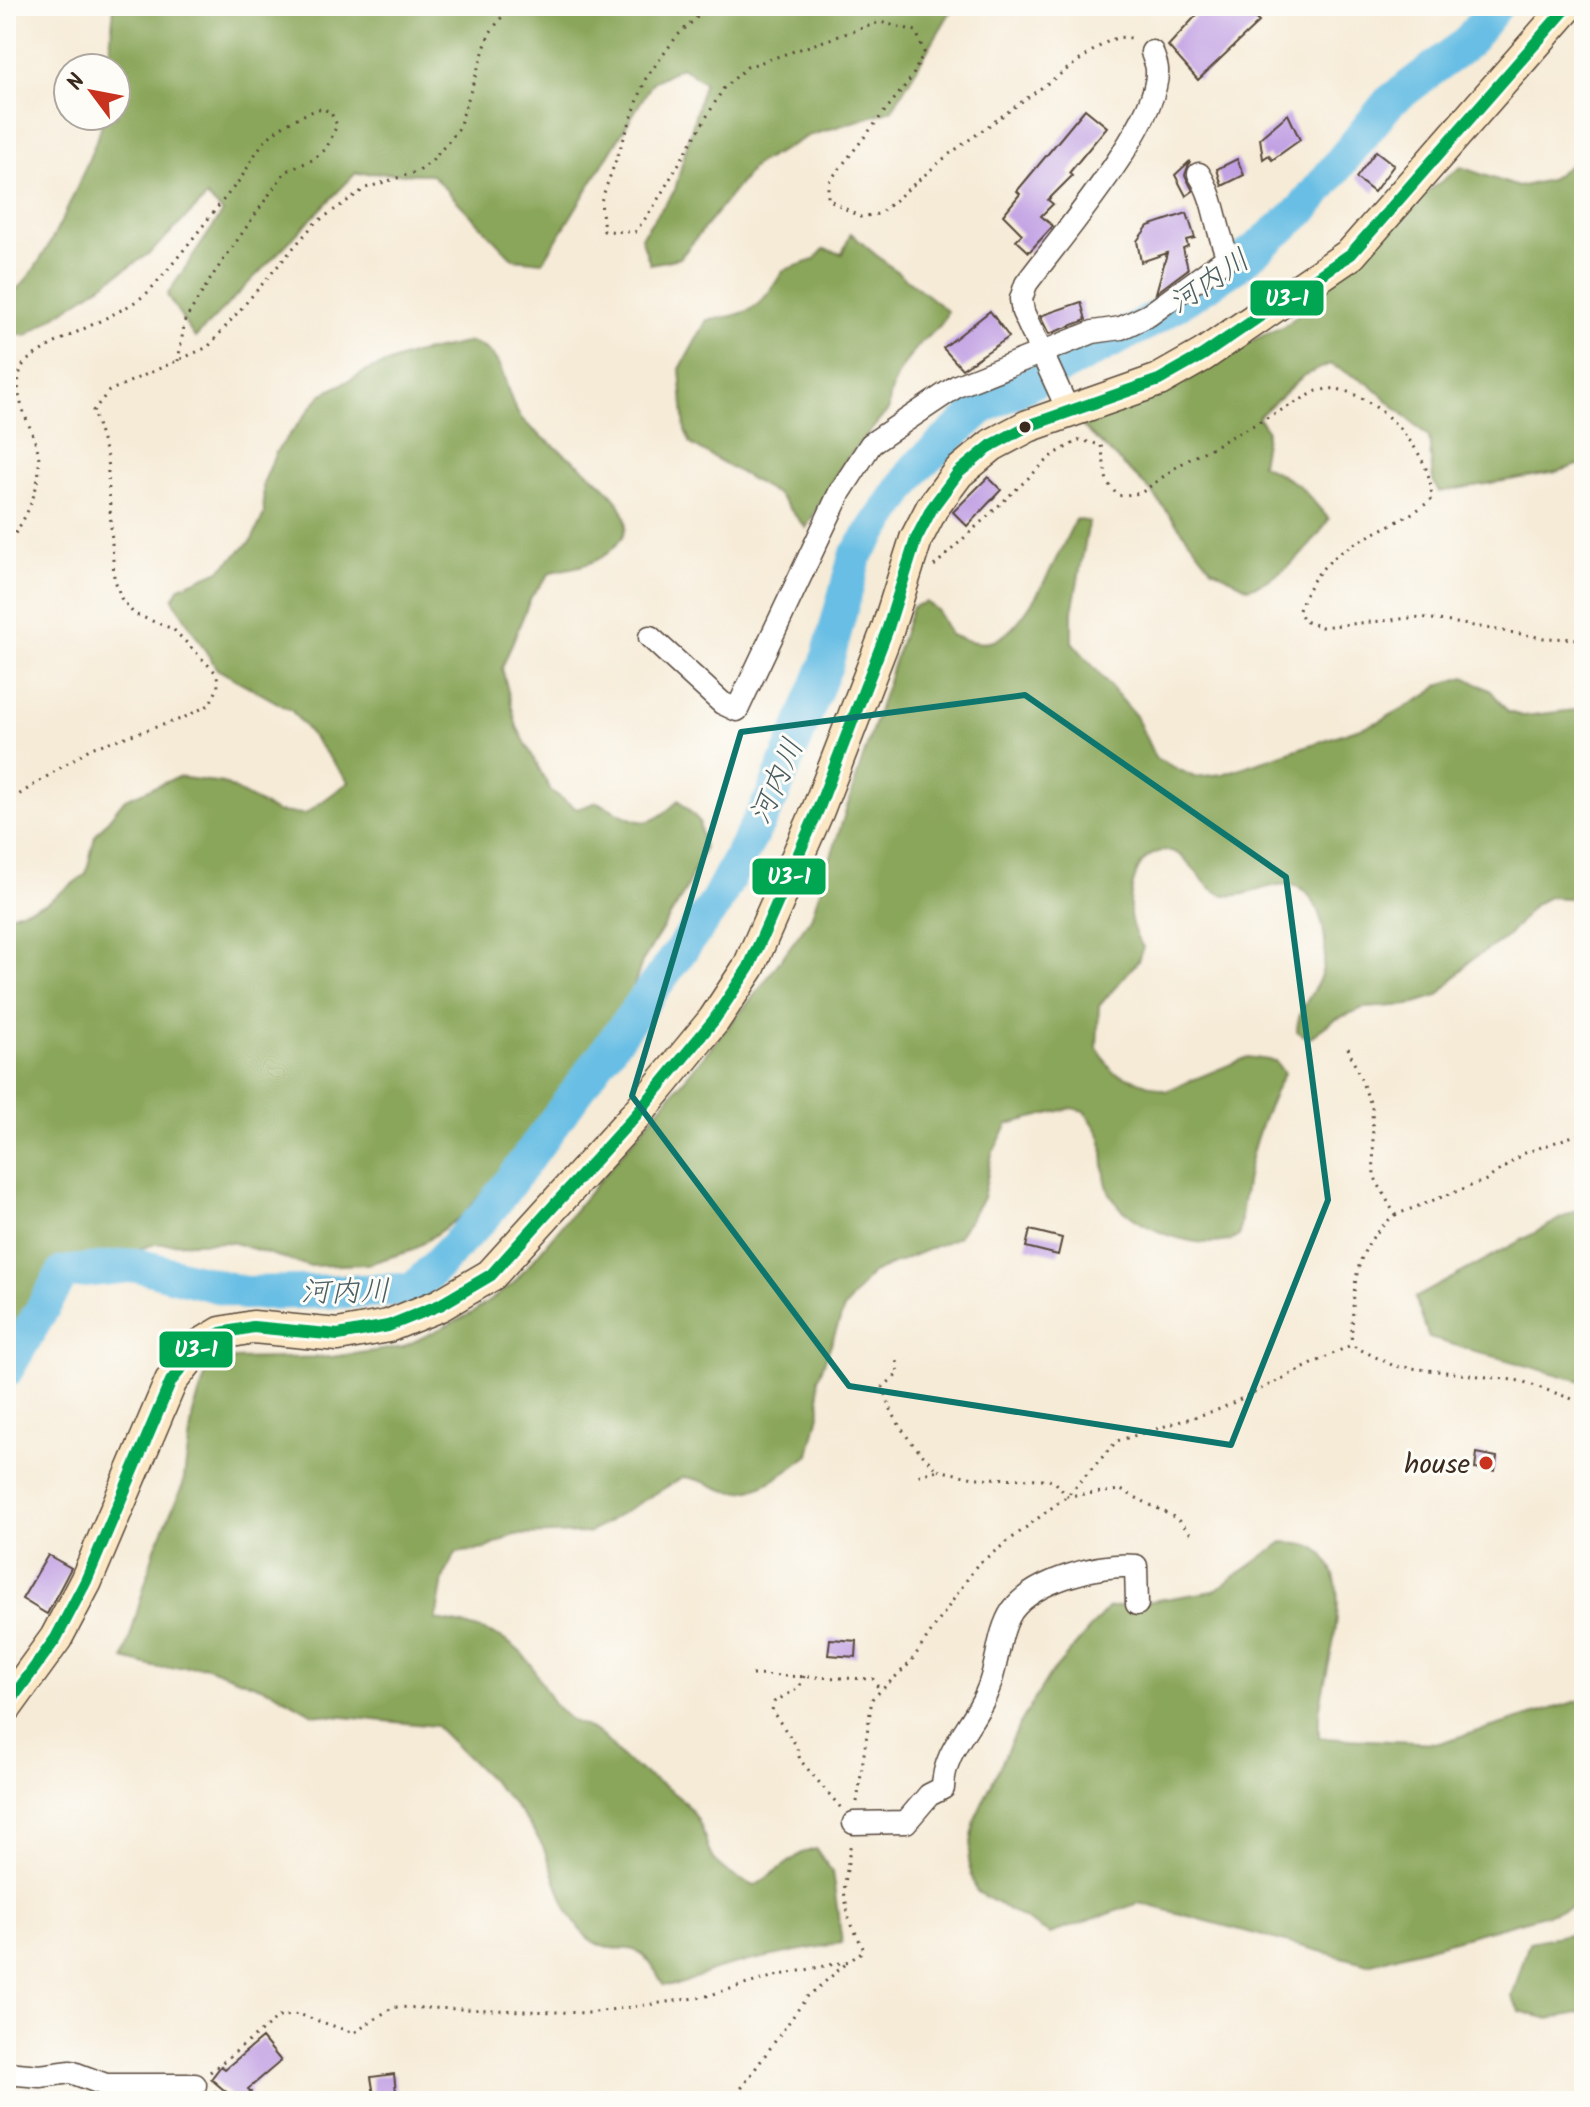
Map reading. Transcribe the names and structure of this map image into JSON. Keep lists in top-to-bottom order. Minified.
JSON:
{"water":["河内川"],"places":["house"],"lines":["transit line U3-1"],"north":"top left"}
